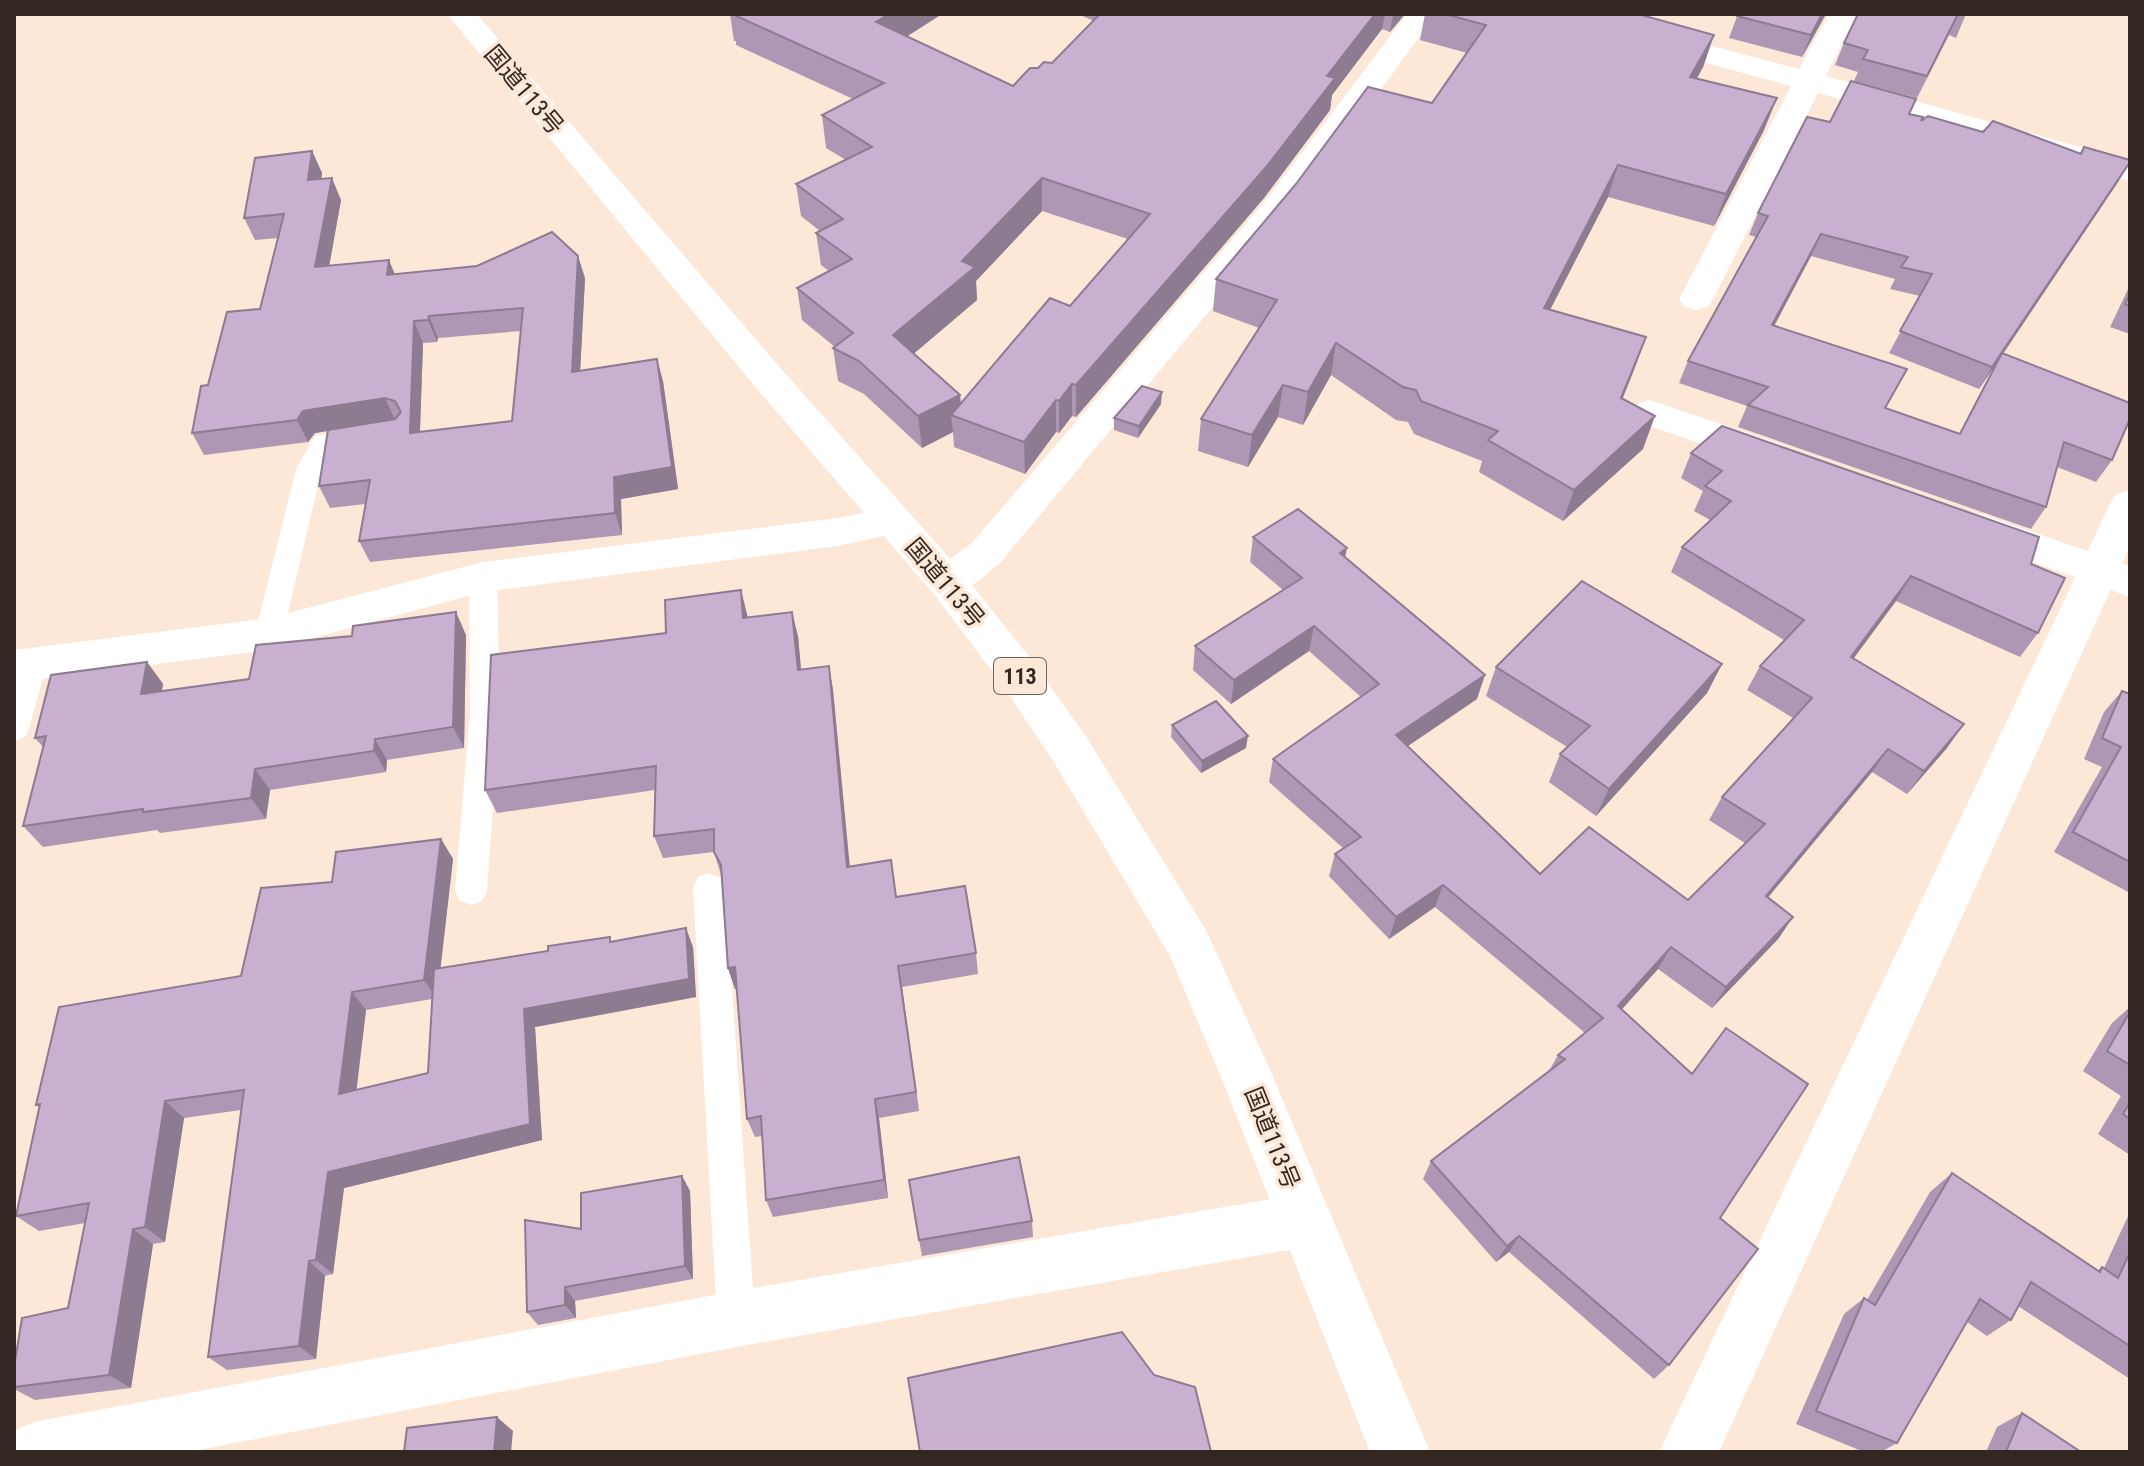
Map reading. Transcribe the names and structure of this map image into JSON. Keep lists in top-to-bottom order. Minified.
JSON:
{"streets":{"main road":["国道113号","113"]}}
